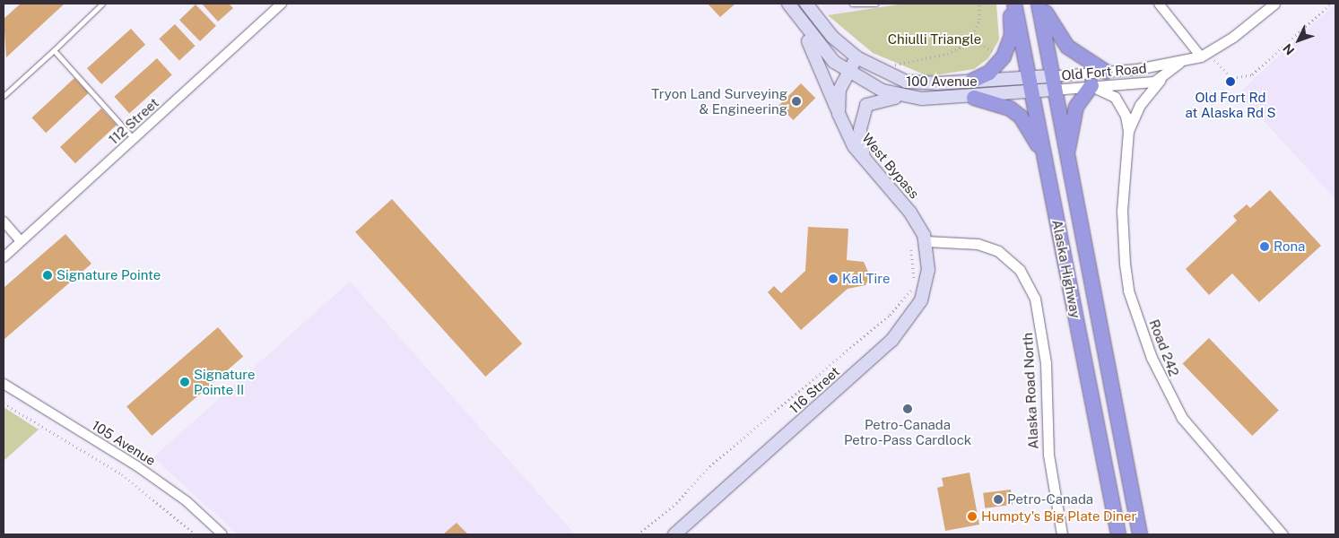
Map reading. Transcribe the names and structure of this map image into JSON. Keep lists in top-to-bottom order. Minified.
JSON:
{"streets":{"highway":["Alaska Highway"],"main road":["100 Avenue","West Bypass","116 Street"],"street":["Old Fort Road","112 Street","Road 242","Alaska Road North","105 Avenue"]},"crossings":[["Old Fort Road","100 Avenue"],["Old Fort Road","Alaska Highway"],["Old Fort Road","Road 242"],["100 Avenue","West Bypass"],["100 Avenue","Alaska Highway"],["West Bypass","116 Street"],["West Bypass","Alaska Road North"],["116 Street","Alaska Road North"]],"parks":["Chiulli Triangle"],"places":["Old Fort Rd at Alaska Rd S","Tryon Land Surveying & Engineering","Rona","Signature Pointe","Kal Tire","Signature Pointe II","Petro-Canada Petro-Pass Cardlock","Petro-Canada","Humpty's Big Plate Diner"],"north":"bottom left"}
